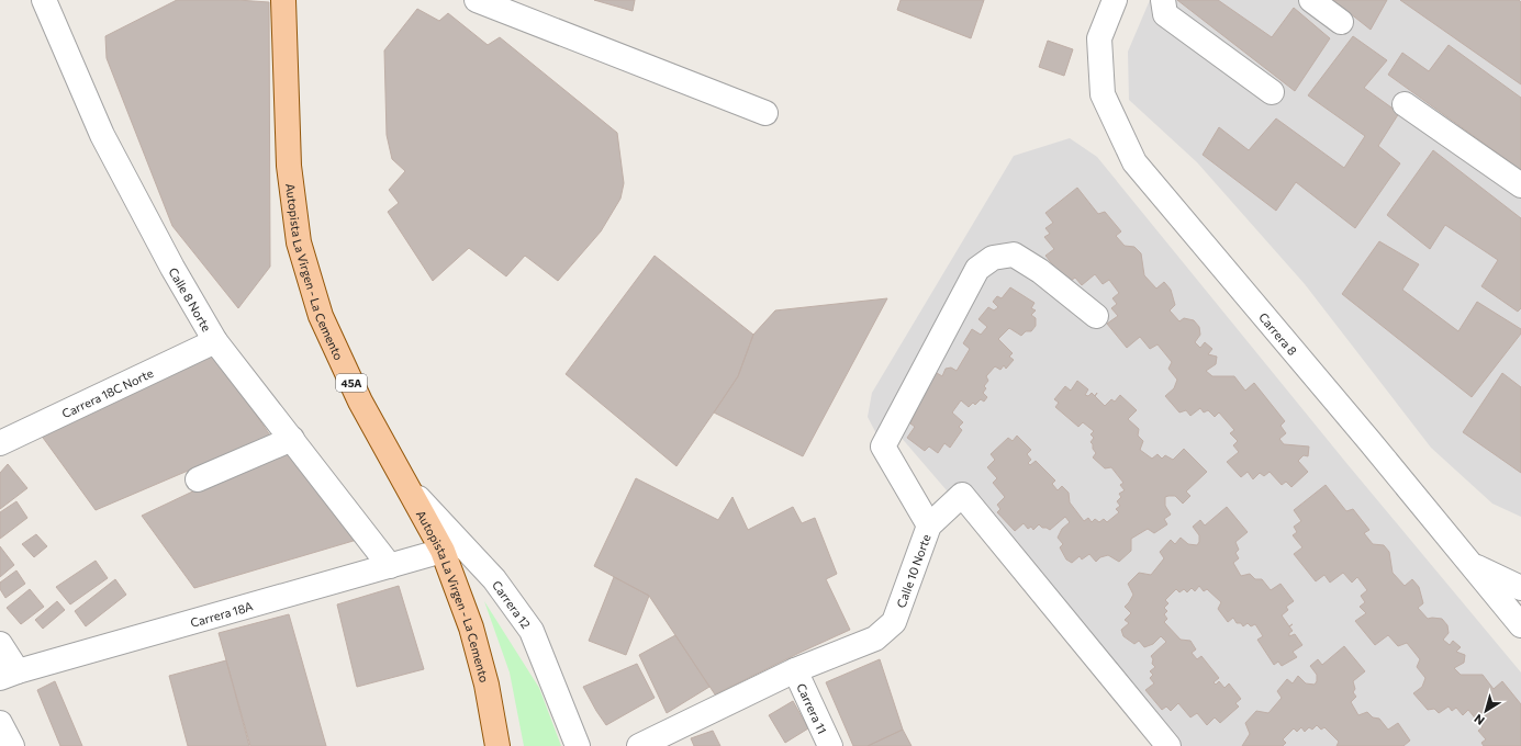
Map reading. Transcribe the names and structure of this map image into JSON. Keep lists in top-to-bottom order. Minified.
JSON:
{"streets":{"main road":["Autopista La Virgen - La Cemento","45A"],"street":["Calle 8 Norte","Carrera 8","Carrera 18C Norte","Calle 10 Norte","Carrera 12","Carrera 18A","Carrera 11"]},"crossings":[["Autopista La Virgen - La Cemento","Carrera 12"],["Autopista La Virgen - La Cemento","Carrera 18A"],["Calle 8 Norte","Carrera 18C Norte"],["Calle 8 Norte","Carrera 18A"],["Calle 10 Norte","Carrera 11"]],"north":"bottom left"}
